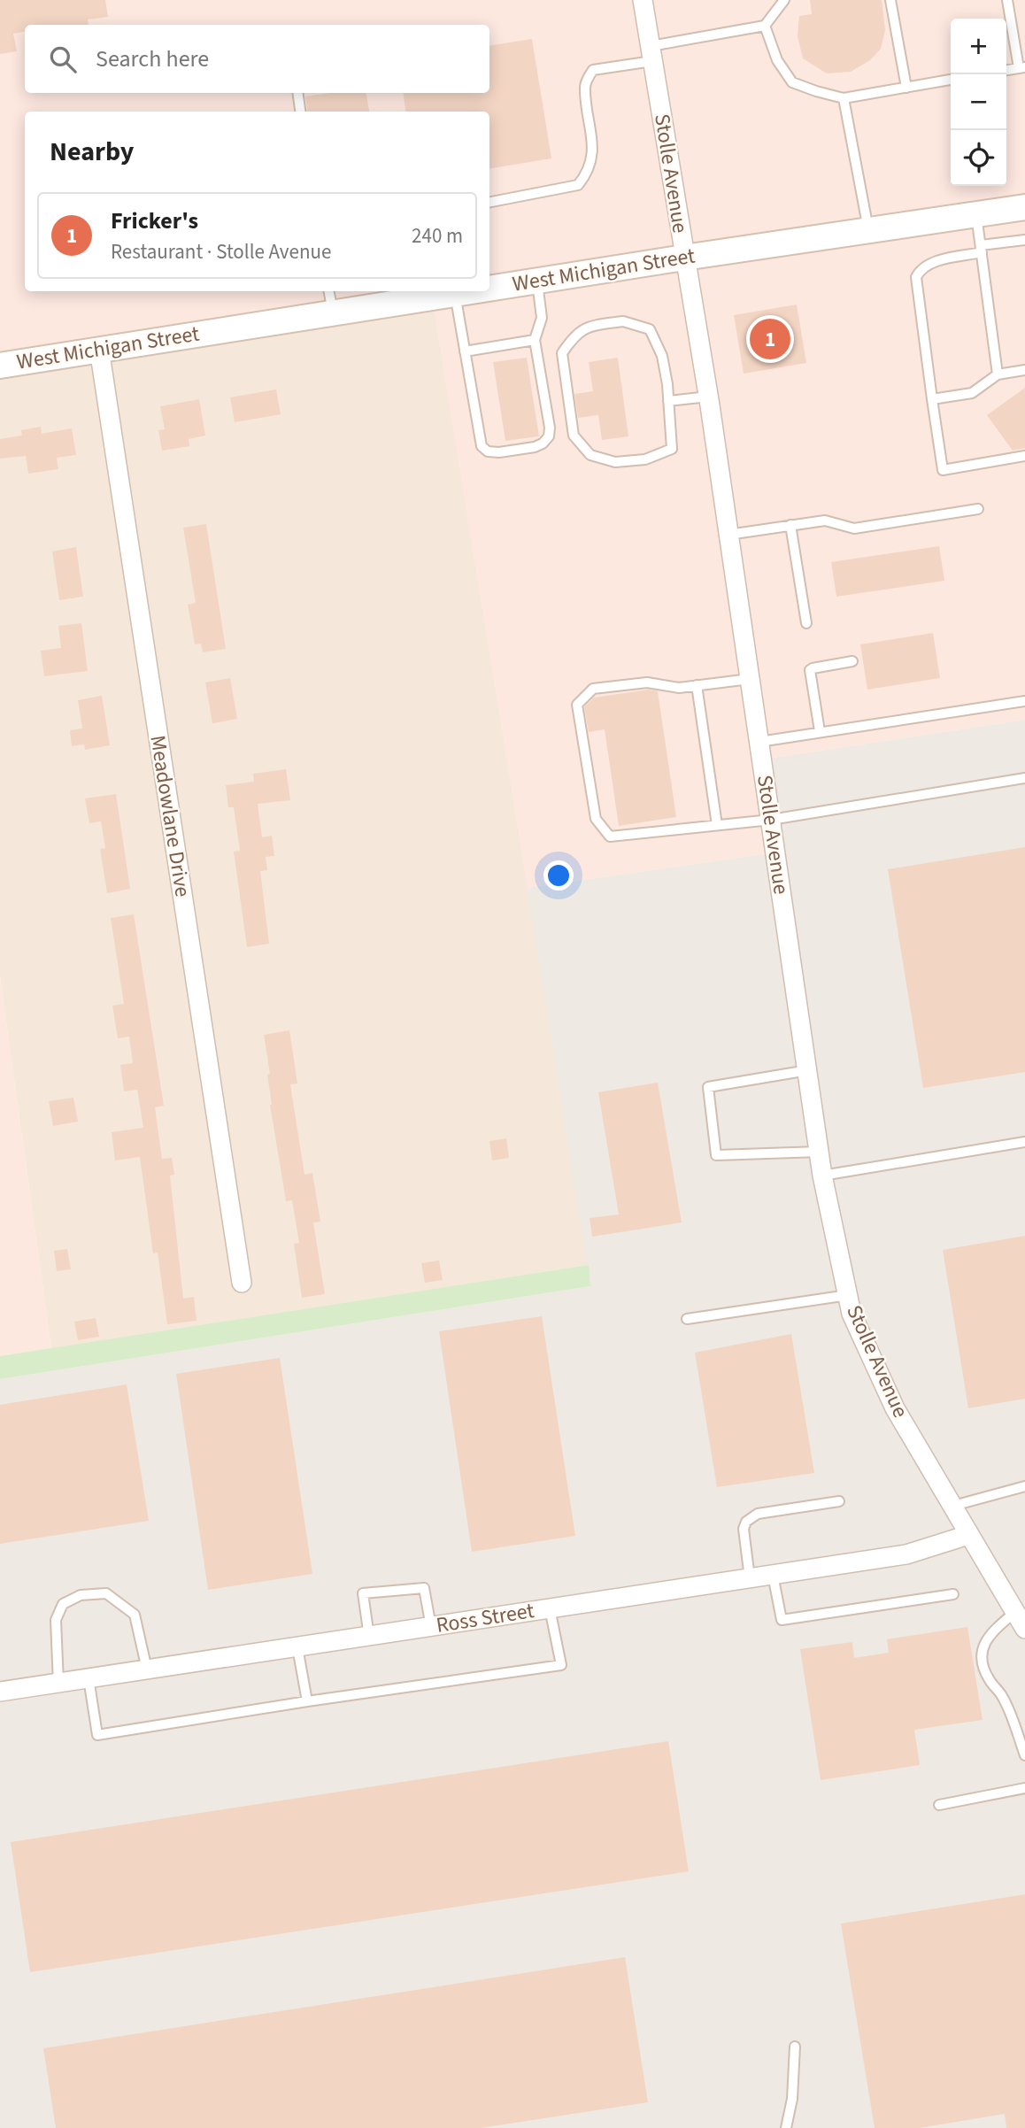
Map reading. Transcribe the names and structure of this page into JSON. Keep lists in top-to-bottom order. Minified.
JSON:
{"streets":{"main road":["West Michigan Street"],"street":["Stolle Avenue","Meadowlane Drive","Ross Street"]},"crossings":[["Stolle Avenue","West Michigan Street"],["Stolle Avenue","Ross Street"],["West Michigan Street","Meadowlane Drive"]],"page":{"map_buttons":["+","−"],"search":"Search here","heading":"Nearby","list":[{"mark":"1","name":"Fricker's","note":"Restaurant · Stolle Avenue","value":"240 m"}],"pins":"1"}}
